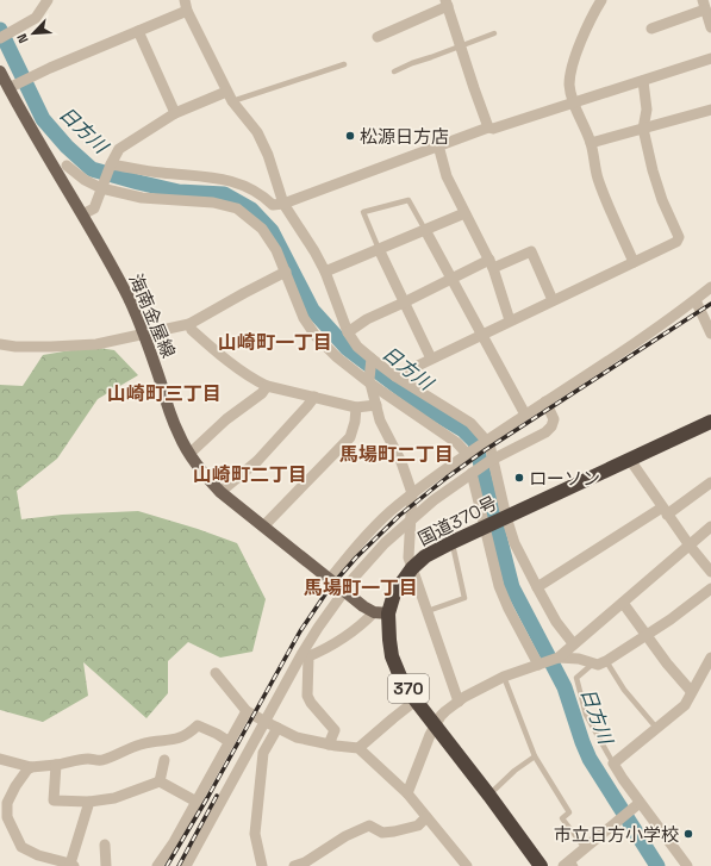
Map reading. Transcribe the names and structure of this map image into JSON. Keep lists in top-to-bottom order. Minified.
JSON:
{"streets":{"highway":["国道370号","370"],"main road":["海南金屋線"]},"crossings":[["海南金屋線","国道370号"]],"districts":["山崎町一丁目","山崎町三丁目","馬場町二丁目","山崎町二丁目","馬場町一丁目"],"water":["日方川"],"places":["松源日方店","ローソン","市立日方小学校"],"north":"bottom left"}
